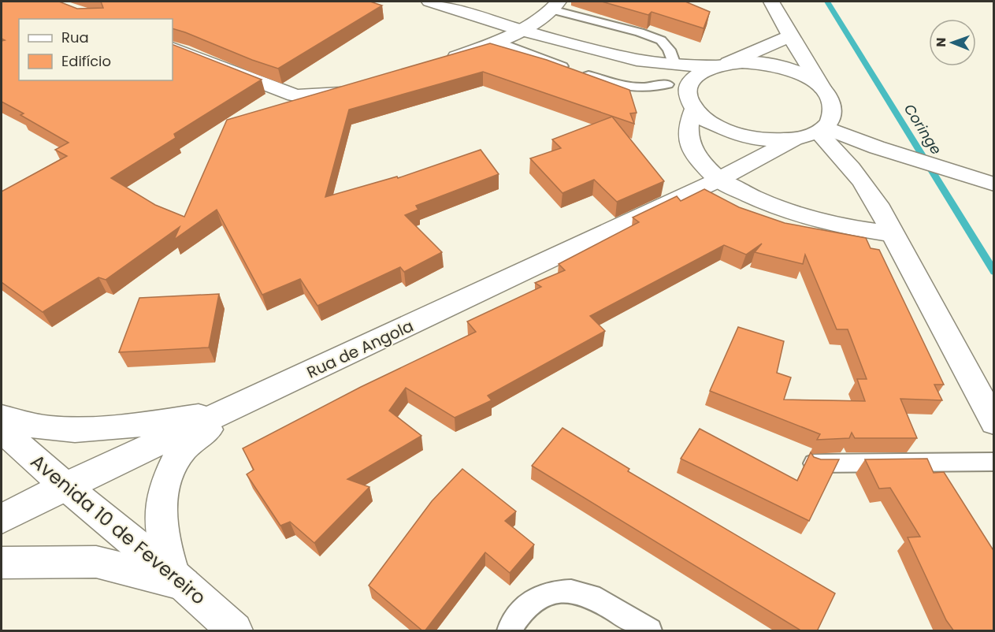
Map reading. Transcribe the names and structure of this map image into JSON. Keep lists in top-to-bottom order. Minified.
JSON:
{"streets":{"street":["Rua de Angola","Avenida 10 de Fevereiro"]},"crossings":[["Rua de Angola","Avenida 10 de Fevereiro"]],"water":["Coringe"],"legend":["Rua","Edifício"],"north":"left"}
